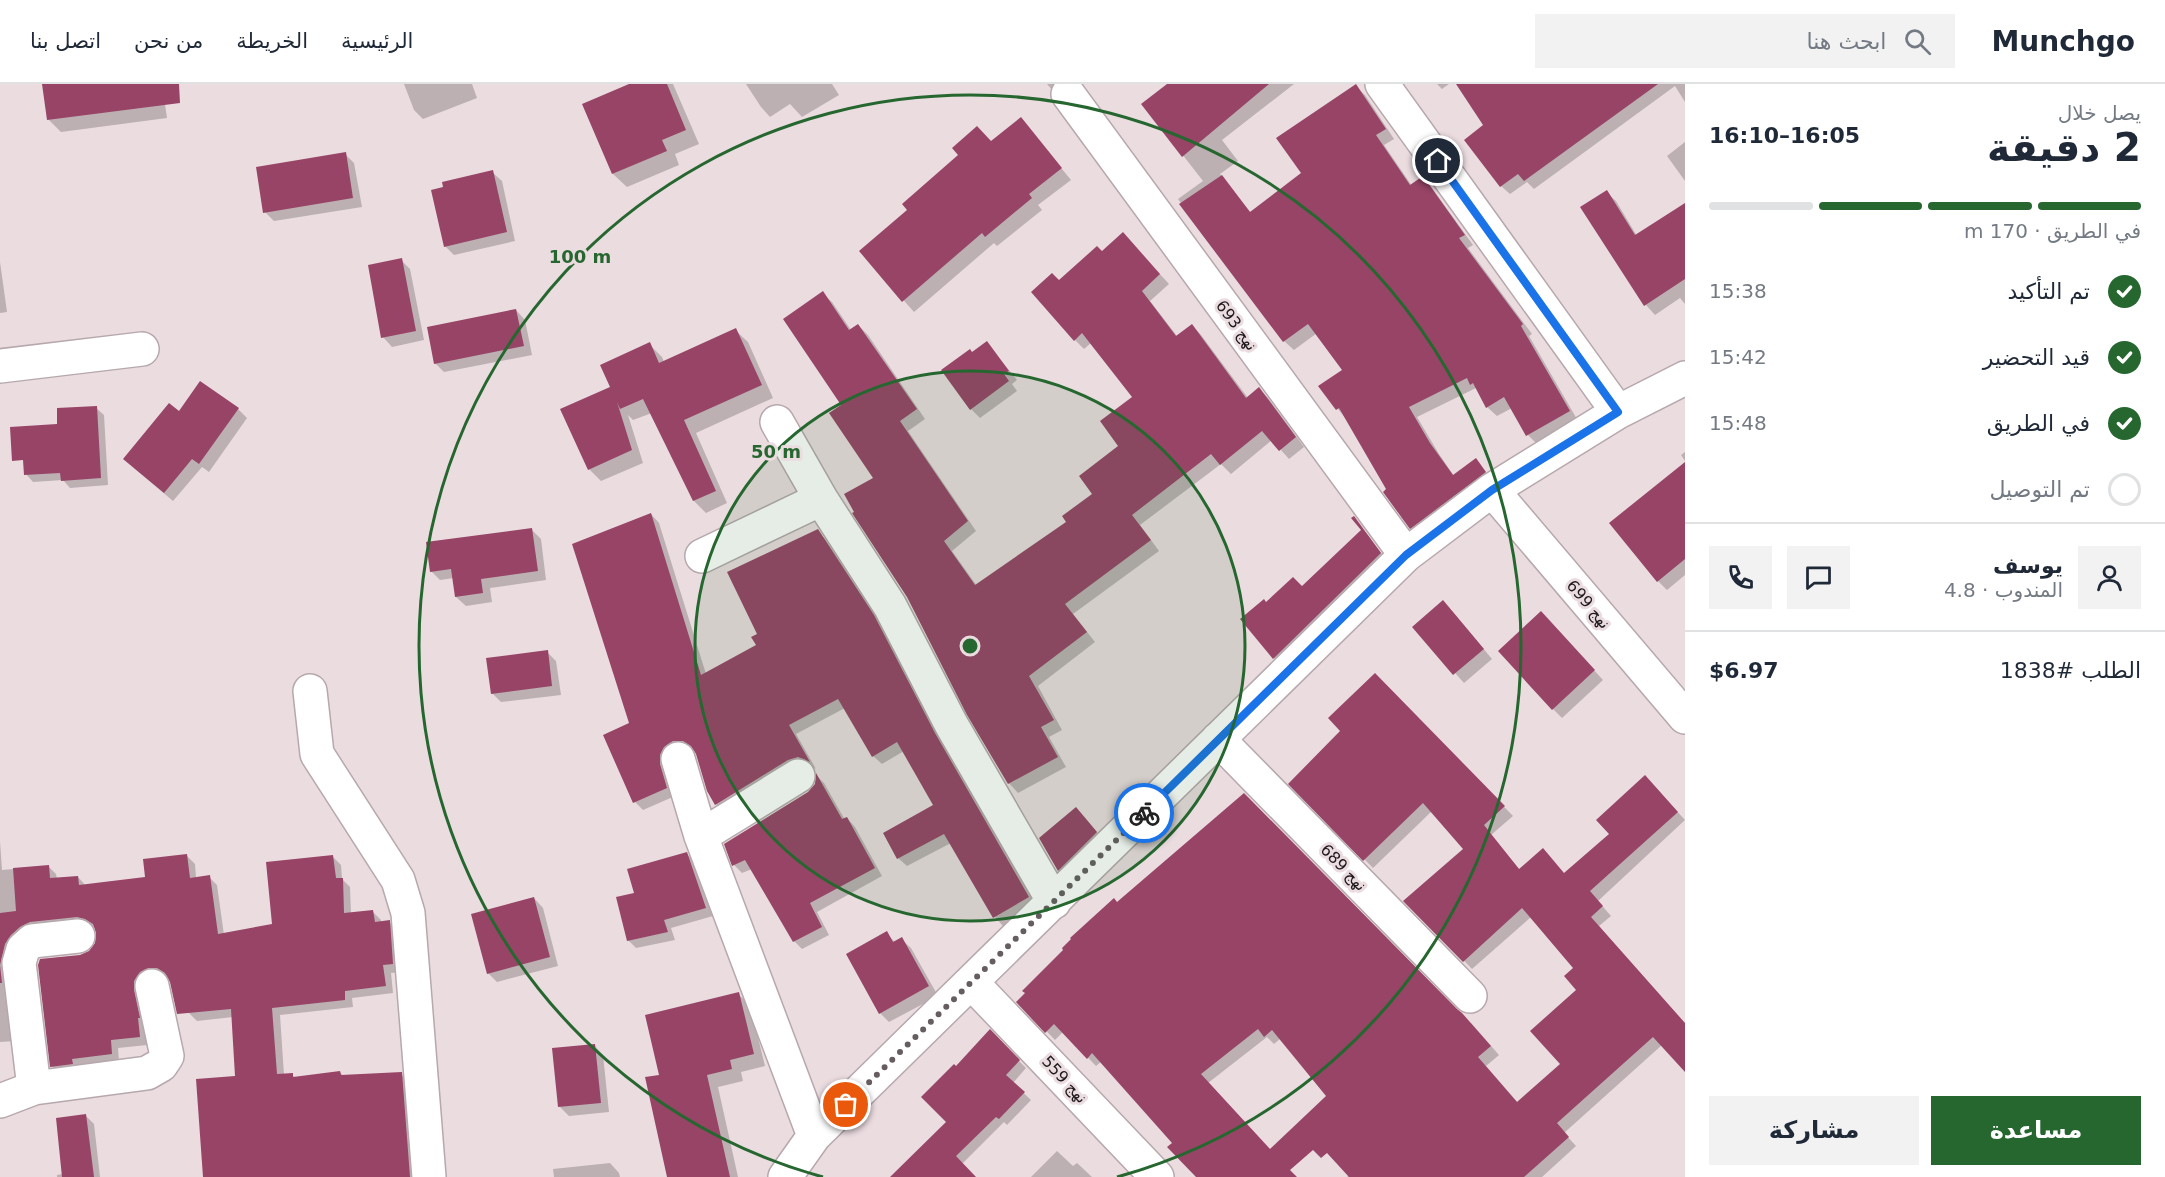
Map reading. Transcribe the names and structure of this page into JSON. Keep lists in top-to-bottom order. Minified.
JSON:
{"streets":{"street":["نهج 693","نهج 699","نهج 689","نهج 559"]},"page":{"header":"Munchgo","search":"ابحث هنا","nav":["الرئيسية","الخريطة","من نحن","اتصل بنا"],"heading":["2 دقيقة","يصل خلال","16:05–16:10"],"panel":["يوسف","المندوب · 4.8","الطلب #1838","$6.97"],"bar":"في الطريق · 170 m","list":[["تم التأكيد","15:38"],["قيد التحضير","15:42"],["في الطريق","15:48"],"تم التوصيل"],"buttons":["مساعدة","مشاركة"]},"rings":["100 m","50 m"]}
